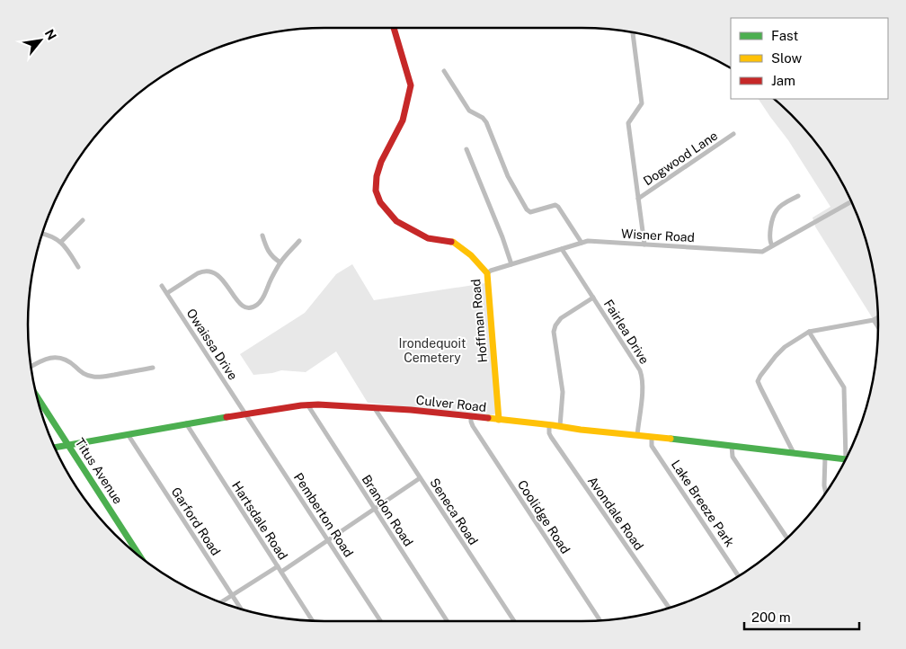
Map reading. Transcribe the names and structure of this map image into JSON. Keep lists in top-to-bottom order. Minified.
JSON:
{"streets":{"main road":["Hoffman Road","Culver Road","Titus Avenue"],"street":["Dogwood Lane","Wisner Road","Fairlea Drive","Owaissa Drive","Lake Breeze Park","Brandon Road","Seneca Road","Avondale Road","Pemberton Road","Coolidge Road","Hartsdale Road","Garford Road"]},"crossings":[["Wisner Road","Hoffman Road"],["Wisner Road","Fairlea Drive"],["Hoffman Road","Culver Road"],["Fairlea Drive","Culver Road"],["Owaissa Drive","Culver Road"],["Owaissa Drive","Pemberton Road"],["Culver Road","Titus Avenue"],["Culver Road","Lake Breeze Park"],["Culver Road","Brandon Road"],["Culver Road","Seneca Road"],["Culver Road","Avondale Road"],["Culver Road","Pemberton Road"],["Culver Road","Coolidge Road"],["Culver Road","Hartsdale Road"],["Culver Road","Garford Road"]],"parks":["Irondequoit Cemetery"],"legend":["Fast","Slow","Jam"],"scale_bar":"200 m","north":"top right"}
